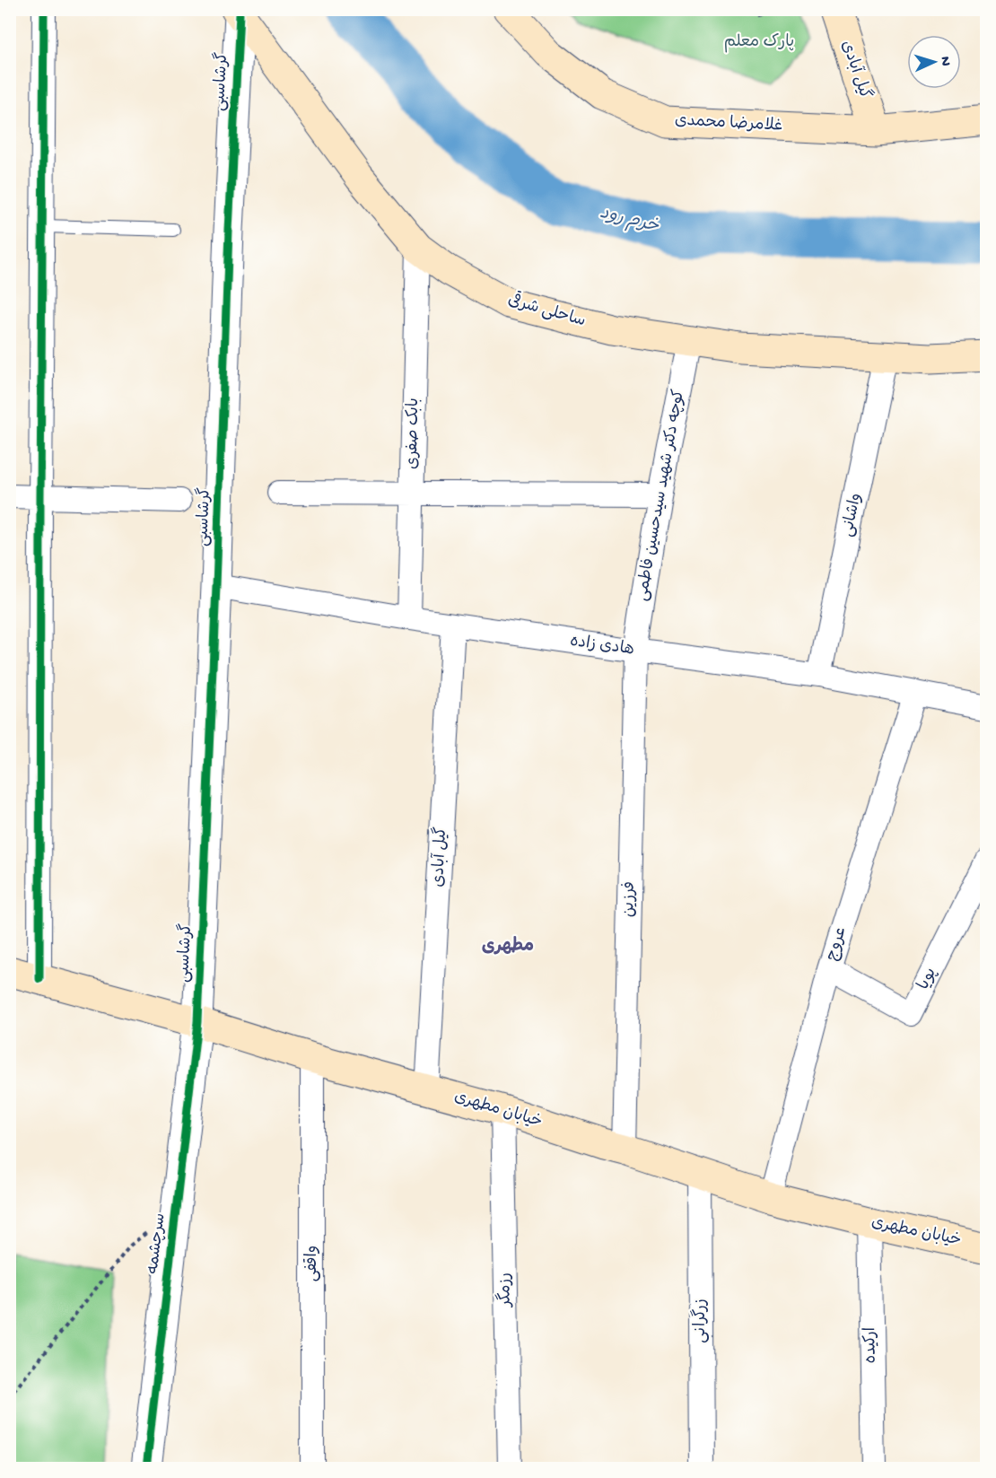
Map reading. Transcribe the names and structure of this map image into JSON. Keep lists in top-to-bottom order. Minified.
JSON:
{"streets":{"main road":["گیل آبادی","غلامرضا محمدی","ساحلی شرقی","خیابان مطهری"],"street":["گرشاسبی","بابک صفری","کوچه دکتر شهید سیدحسین فاطمی","واشانی","هادی زاده","فرزین","عروج","پویا","سرچشمه","واقفی","رزمگر","زرگرانی","ارکیده"]},"crossings":[["گیل آبادی","غلامرضا محمدی"],["گیل آبادی","هادی زاده"],["گیل آبادی","خیابان مطهری"],["گرشاسبی","ساحلی شرقی"],["گرشاسبی","هادی زاده"],["گرشاسبی","خیابان مطهری"],["گرشاسبی","سرچشمه"],["ساحلی شرقی","بابک صفری"],["ساحلی شرقی","کوچه دکتر شهید سیدحسین فاطمی"],["ساحلی شرقی","واشانی"],["بابک صفری","هادی زاده"],["کوچه دکتر شهید سیدحسین فاطمی","هادی زاده"],["کوچه دکتر شهید سیدحسین فاطمی","فرزین"],["واشانی","هادی زاده"],["هادی زاده","فرزین"],["هادی زاده","عروج"],["فرزین","خیابان مطهری"],["عروج","پویا"],["عروج","خیابان مطهری"],["خیابان مطهری","سرچشمه"],["خیابان مطهری","واقفی"],["خیابان مطهری","رزمگر"],["خیابان مطهری","زرگرانی"],["خیابان مطهری","ارکیده"]],"districts":["مطهری"],"water":["خرم رود"],"parks":["پارک معلم"],"north":"right"}
